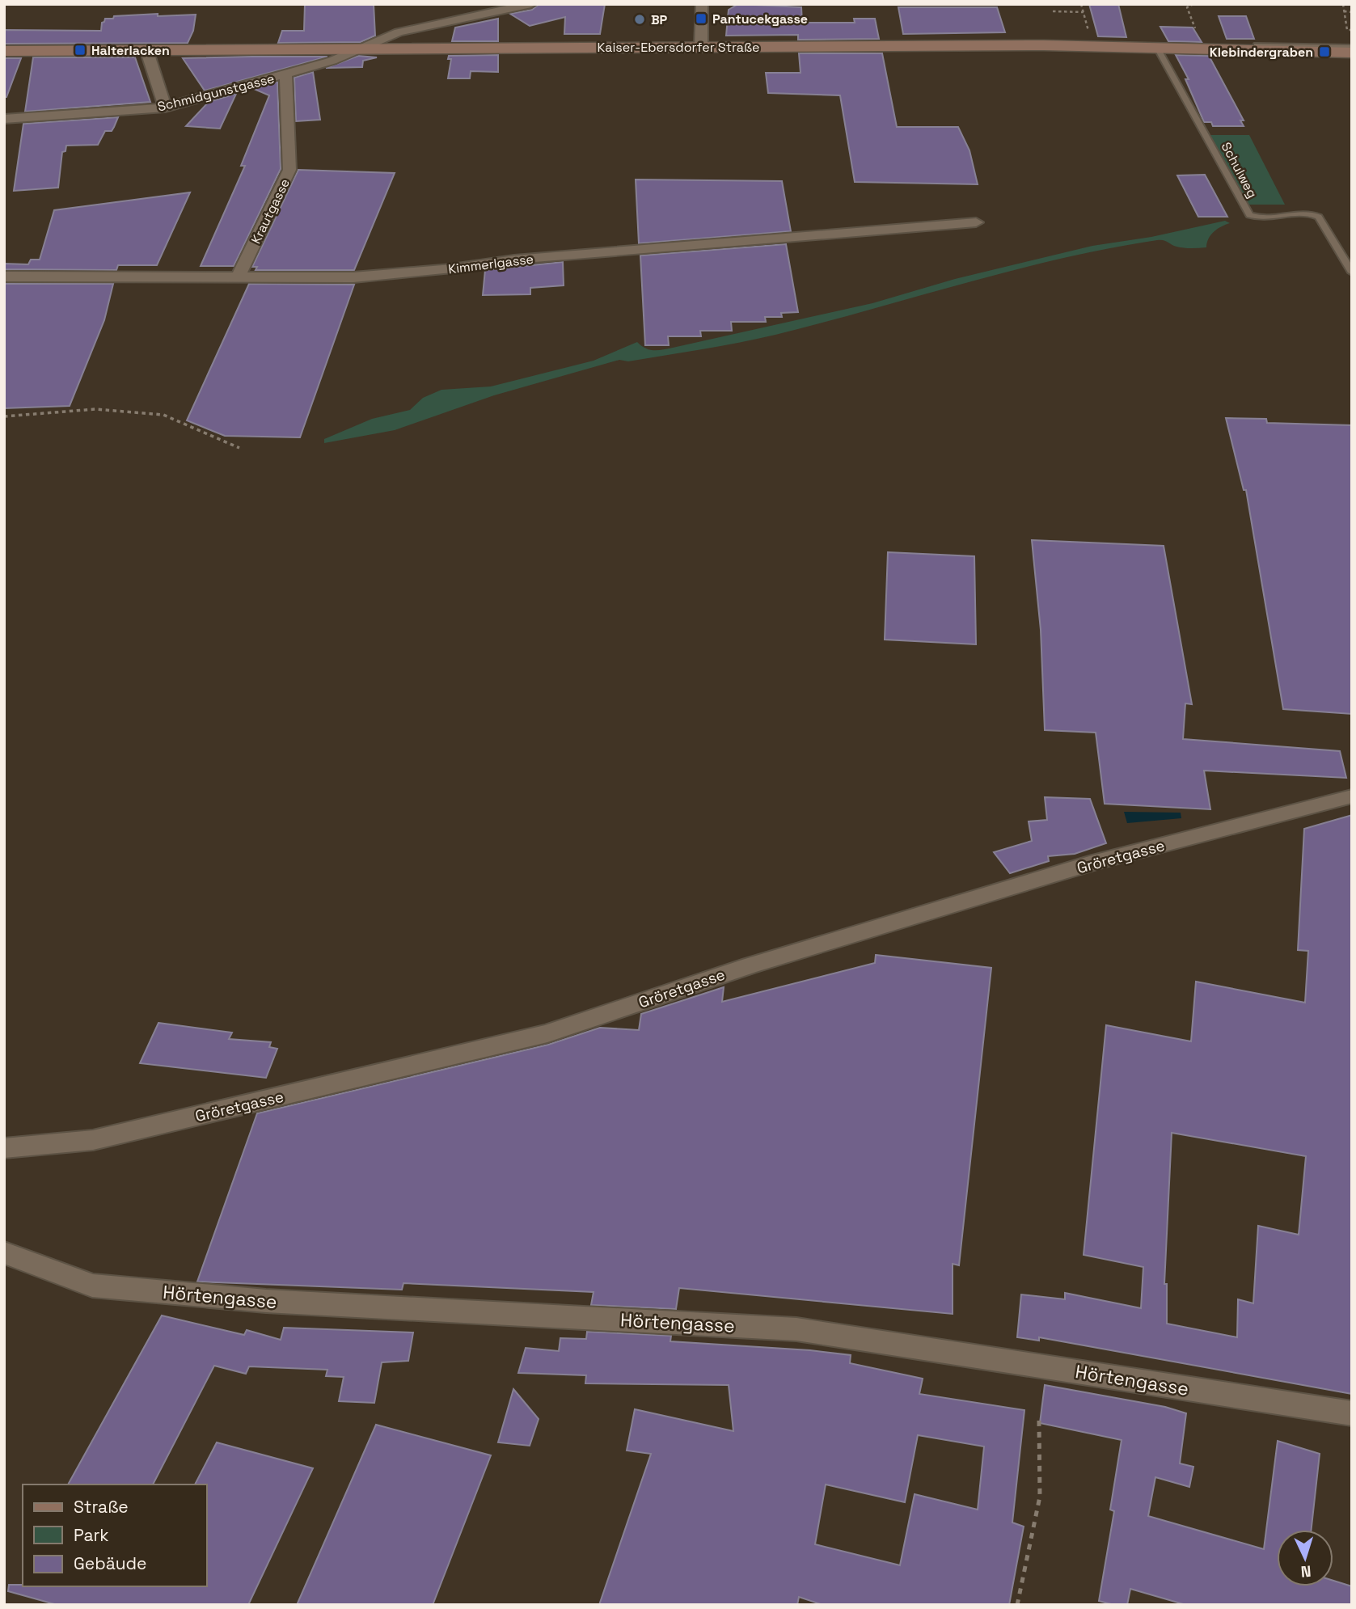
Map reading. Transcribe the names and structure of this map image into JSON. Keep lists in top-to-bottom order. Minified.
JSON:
{"streets":{"main road":["Kaiser-Ebersdorfer Straße"],"street":["Schmidgunstgasse","Krautgasse","Kimmerlgasse","Gröretgasse","Hörtengasse"],"lane":["Schulweg"]},"crossings":[["Kaiser-Ebersdorfer Straße","Schmidgunstgasse"],["Kaiser-Ebersdorfer Straße","Schulweg"],["Schmidgunstgasse","Krautgasse"],["Krautgasse","Kimmerlgasse"]],"places":{"transit":["Pantucekgasse","Halterlacken","Klebindergraben"],"other":["BP"]},"legend":["Straße","Park","Gebäude"],"north":"bottom"}
